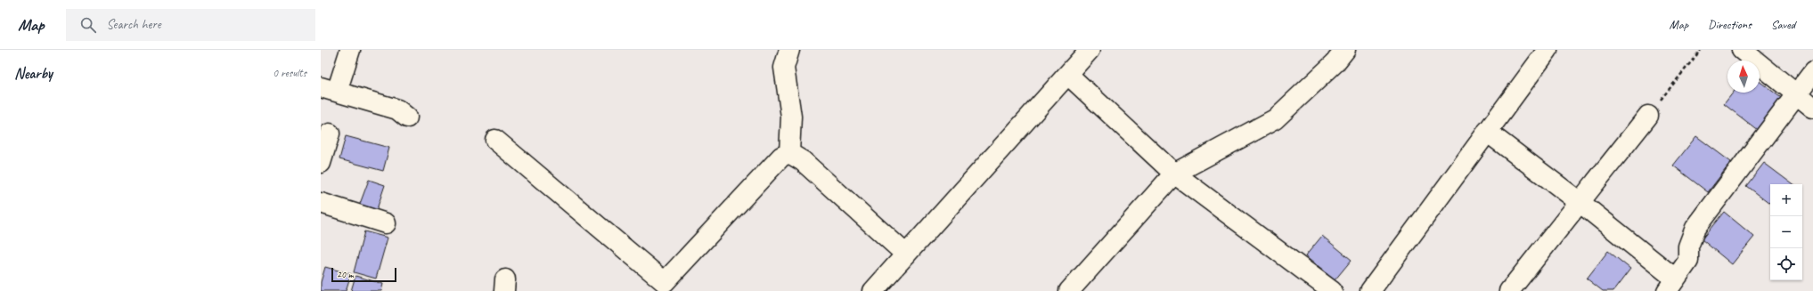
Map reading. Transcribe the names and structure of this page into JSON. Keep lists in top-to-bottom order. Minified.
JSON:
{"scale_bar":"20 m","north":"top","page":{"header":"Map","search":"Search here","nav":["Map","Directions","Saved"],"heading":["Nearby","0 results"],"map_buttons":["+","−"],"scale":"20 m"}}
